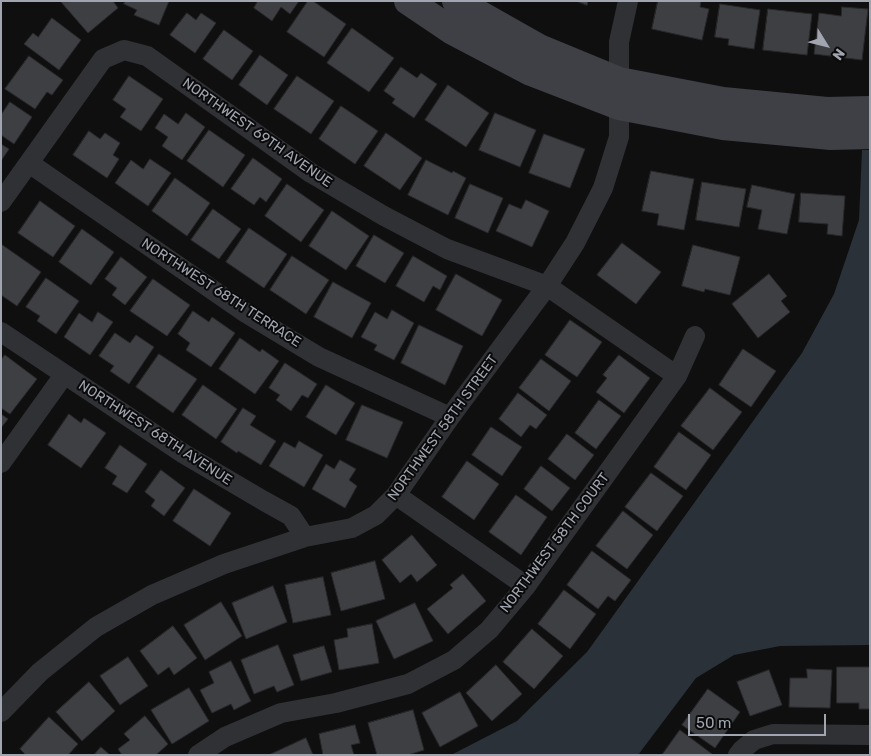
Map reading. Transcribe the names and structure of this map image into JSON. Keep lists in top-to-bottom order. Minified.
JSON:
{"streets":{"street":["NORTHWEST 69TH AVENUE","NORTHWEST 68TH TERRACE","NORTHWEST 58TH STREET","NORTHWEST 68TH AVENUE","NORTHWEST 58TH COURT"]},"crossings":[["NORTHWEST 69TH AVENUE","NORTHWEST 68TH TERRACE"],["NORTHWEST 69TH AVENUE","NORTHWEST 58TH STREET"],["NORTHWEST 69TH AVENUE","NORTHWEST 58TH COURT"],["NORTHWEST 68TH TERRACE","NORTHWEST 58TH STREET"],["NORTHWEST 58TH STREET","NORTHWEST 68TH AVENUE"]],"scale_bar":"50 m","north":"bottom right"}
